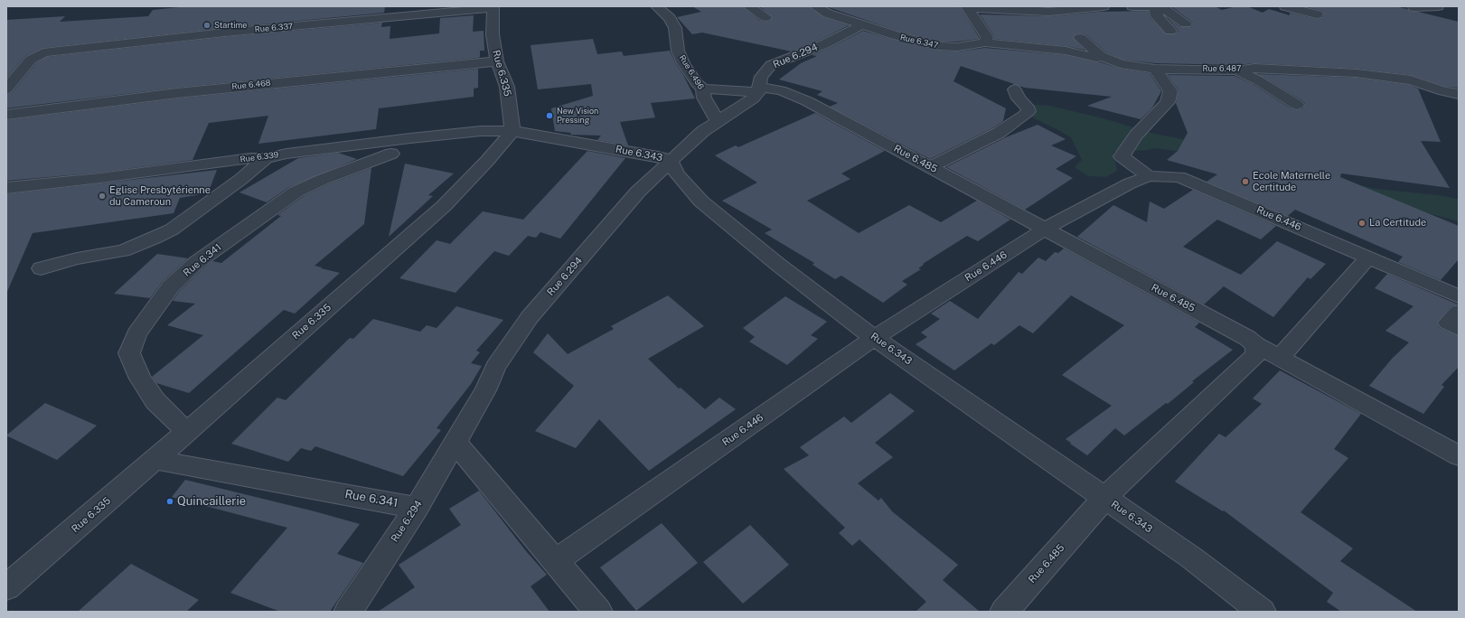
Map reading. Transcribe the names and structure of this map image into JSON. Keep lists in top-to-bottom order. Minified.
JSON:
{"streets":{"street":["Rue 6.337","Rue 6.347","Rue 6.294","Rue 6.487","Rue 6.496","Rue 6.335","Rue 6.468","Rue 6.343","Rue 6.339","Rue 6.485","Rue 6.446","Rue 6.341"]},"crossings":[["Rue 6.337","Rue 6.335"],["Rue 6.347","Rue 6.294"],["Rue 6.347","Rue 6.487"],["Rue 6.294","Rue 6.496"],["Rue 6.294","Rue 6.343"],["Rue 6.294","Rue 6.485"],["Rue 6.294","Rue 6.341"],["Rue 6.496","Rue 6.485"],["Rue 6.335","Rue 6.468"],["Rue 6.335","Rue 6.343"],["Rue 6.335","Rue 6.339"],["Rue 6.335","Rue 6.341"],["Rue 6.343","Rue 6.339"],["Rue 6.343","Rue 6.485"],["Rue 6.343","Rue 6.446"],["Rue 6.485","Rue 6.446"]],"places":["Startime","New Vision Pressing","Ecole Maternelle Certitude","Eglise Presbytérienne du Cameroun","La Certitude","Quincaillerie"]}
